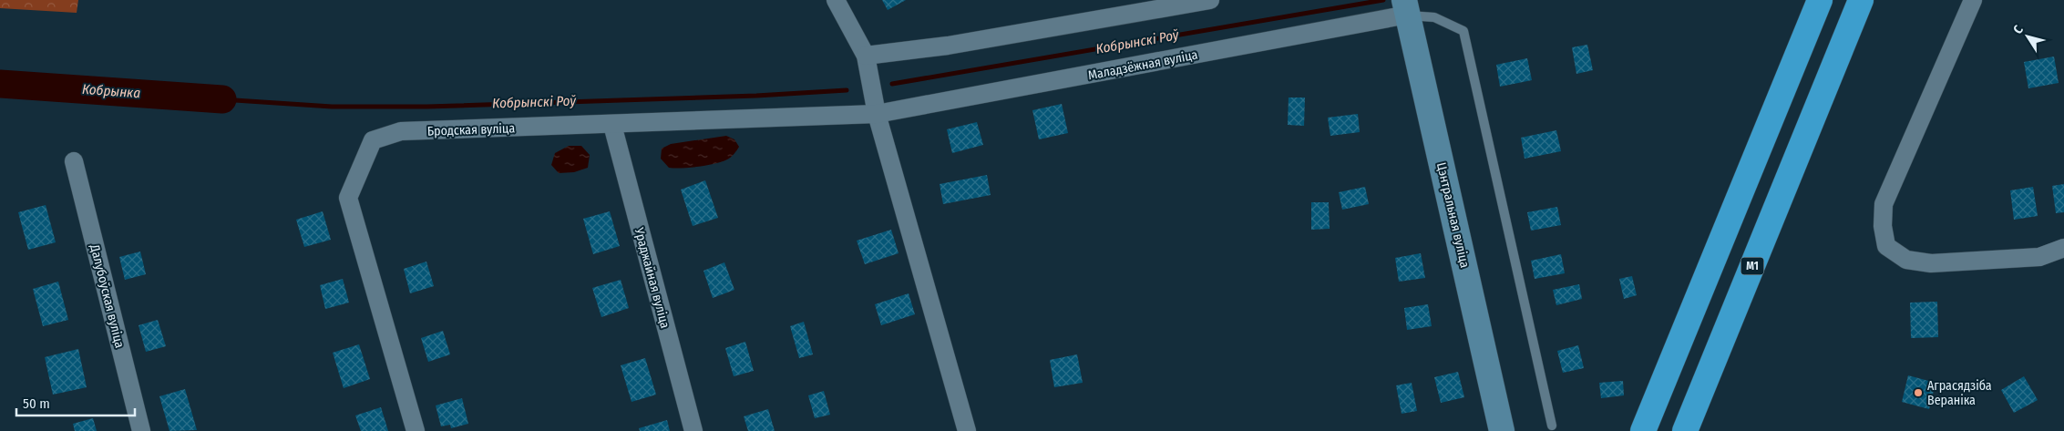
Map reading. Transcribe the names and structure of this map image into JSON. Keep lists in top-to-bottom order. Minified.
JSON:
{"streets":{"highway":["М1"],"street":["Маладзёжная вуліца","Бродская вуліца","Цэнтральная вуліца","Ураджайная вуліца","Далубоўская вуліца"]},"crossings":[["Маладзёжная вуліца","Бродская вуліца"],["Маладзёжная вуліца","Цэнтральная вуліца"],["Бродская вуліца","Ураджайная вуліца"]],"water":["Кобрынскі Роў","Кобрынка"],"places":["Аграсядзіба Вераніка"],"scale_bar":"50 m","north":"top left"}
